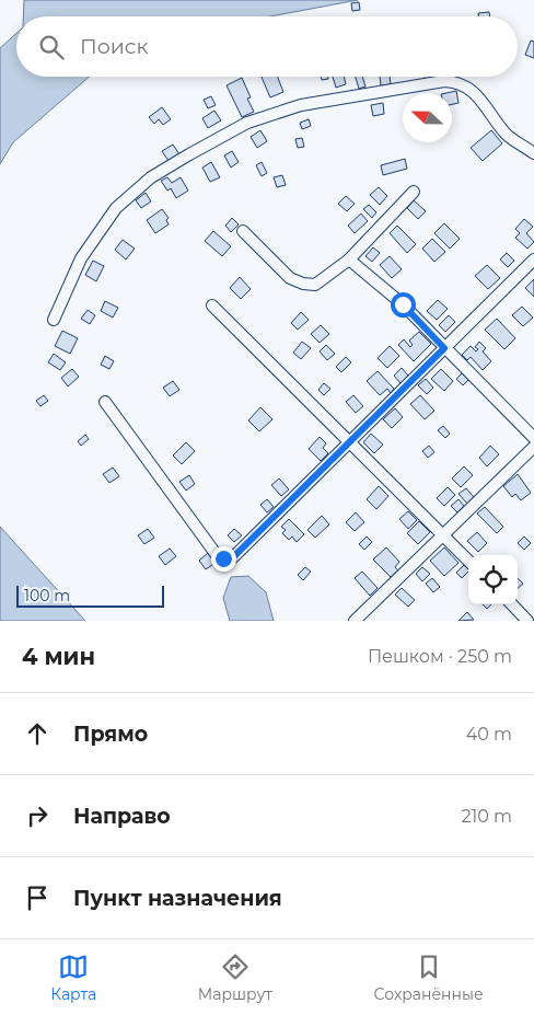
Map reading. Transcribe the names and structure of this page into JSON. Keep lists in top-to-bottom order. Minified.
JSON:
{"scale_bar":"100 m","north":"left","page":{"search":"Поиск","scale":"100 m","heading":["4 мин","Пешком · 250 m"],"list":[["Прямо","40 m"],["Направо","210 m"],"Пункт назначения"],"nav":["Карта","Маршрут","Сохранённые"]}}
